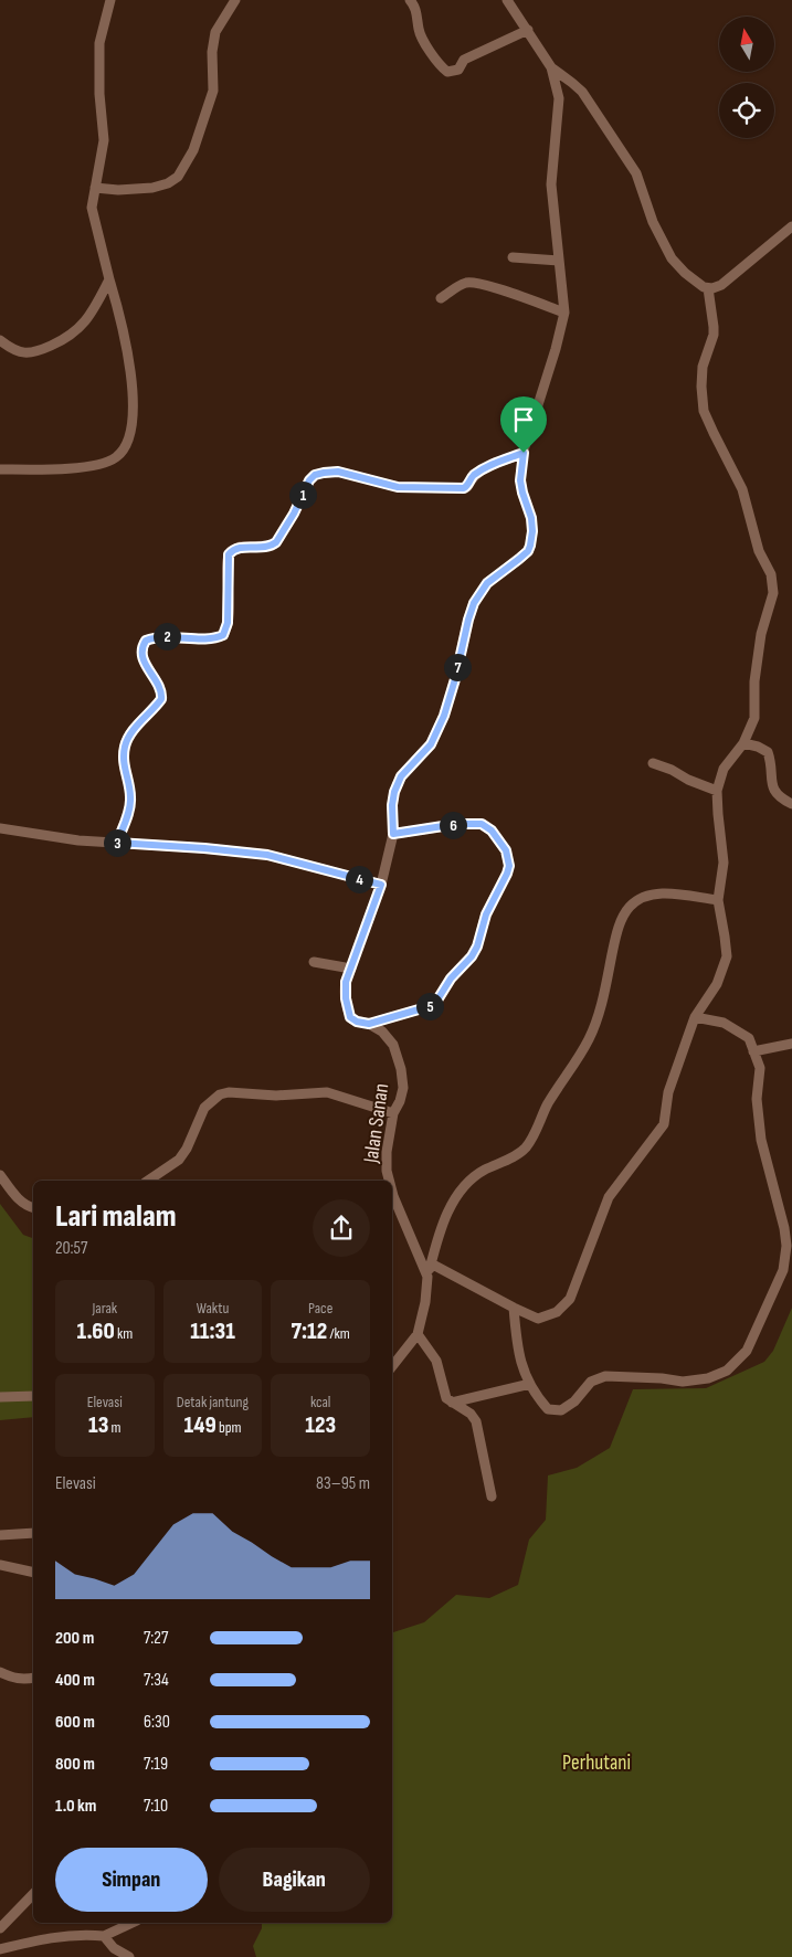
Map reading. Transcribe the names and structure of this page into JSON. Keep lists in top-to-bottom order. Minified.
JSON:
{"streets":{"street":["Jalan Sanan"]},"parks":["Perhutani"],"north":"top","page":{"pins":["1","2","7","6","3","4","5"],"heading":["Lari malam","20:57"],"stats":[["Jarak","1.60 km"],["Waktu","11:31"],["Pace","7:12 /km"],["Elevasi","13 m"],["Detak jantung","149 bpm"],["kcal","123"]],"chart":["Elevasi","83–95 m"],"list":[{"name":"200 m","note":"7:27"},{"name":"400 m","note":"7:34"},{"name":"600 m","note":"6:30"},{"name":"800 m","note":"7:19"},{"name":"1.0 km","note":"7:10"}],"buttons":["Simpan","Bagikan"]}}
